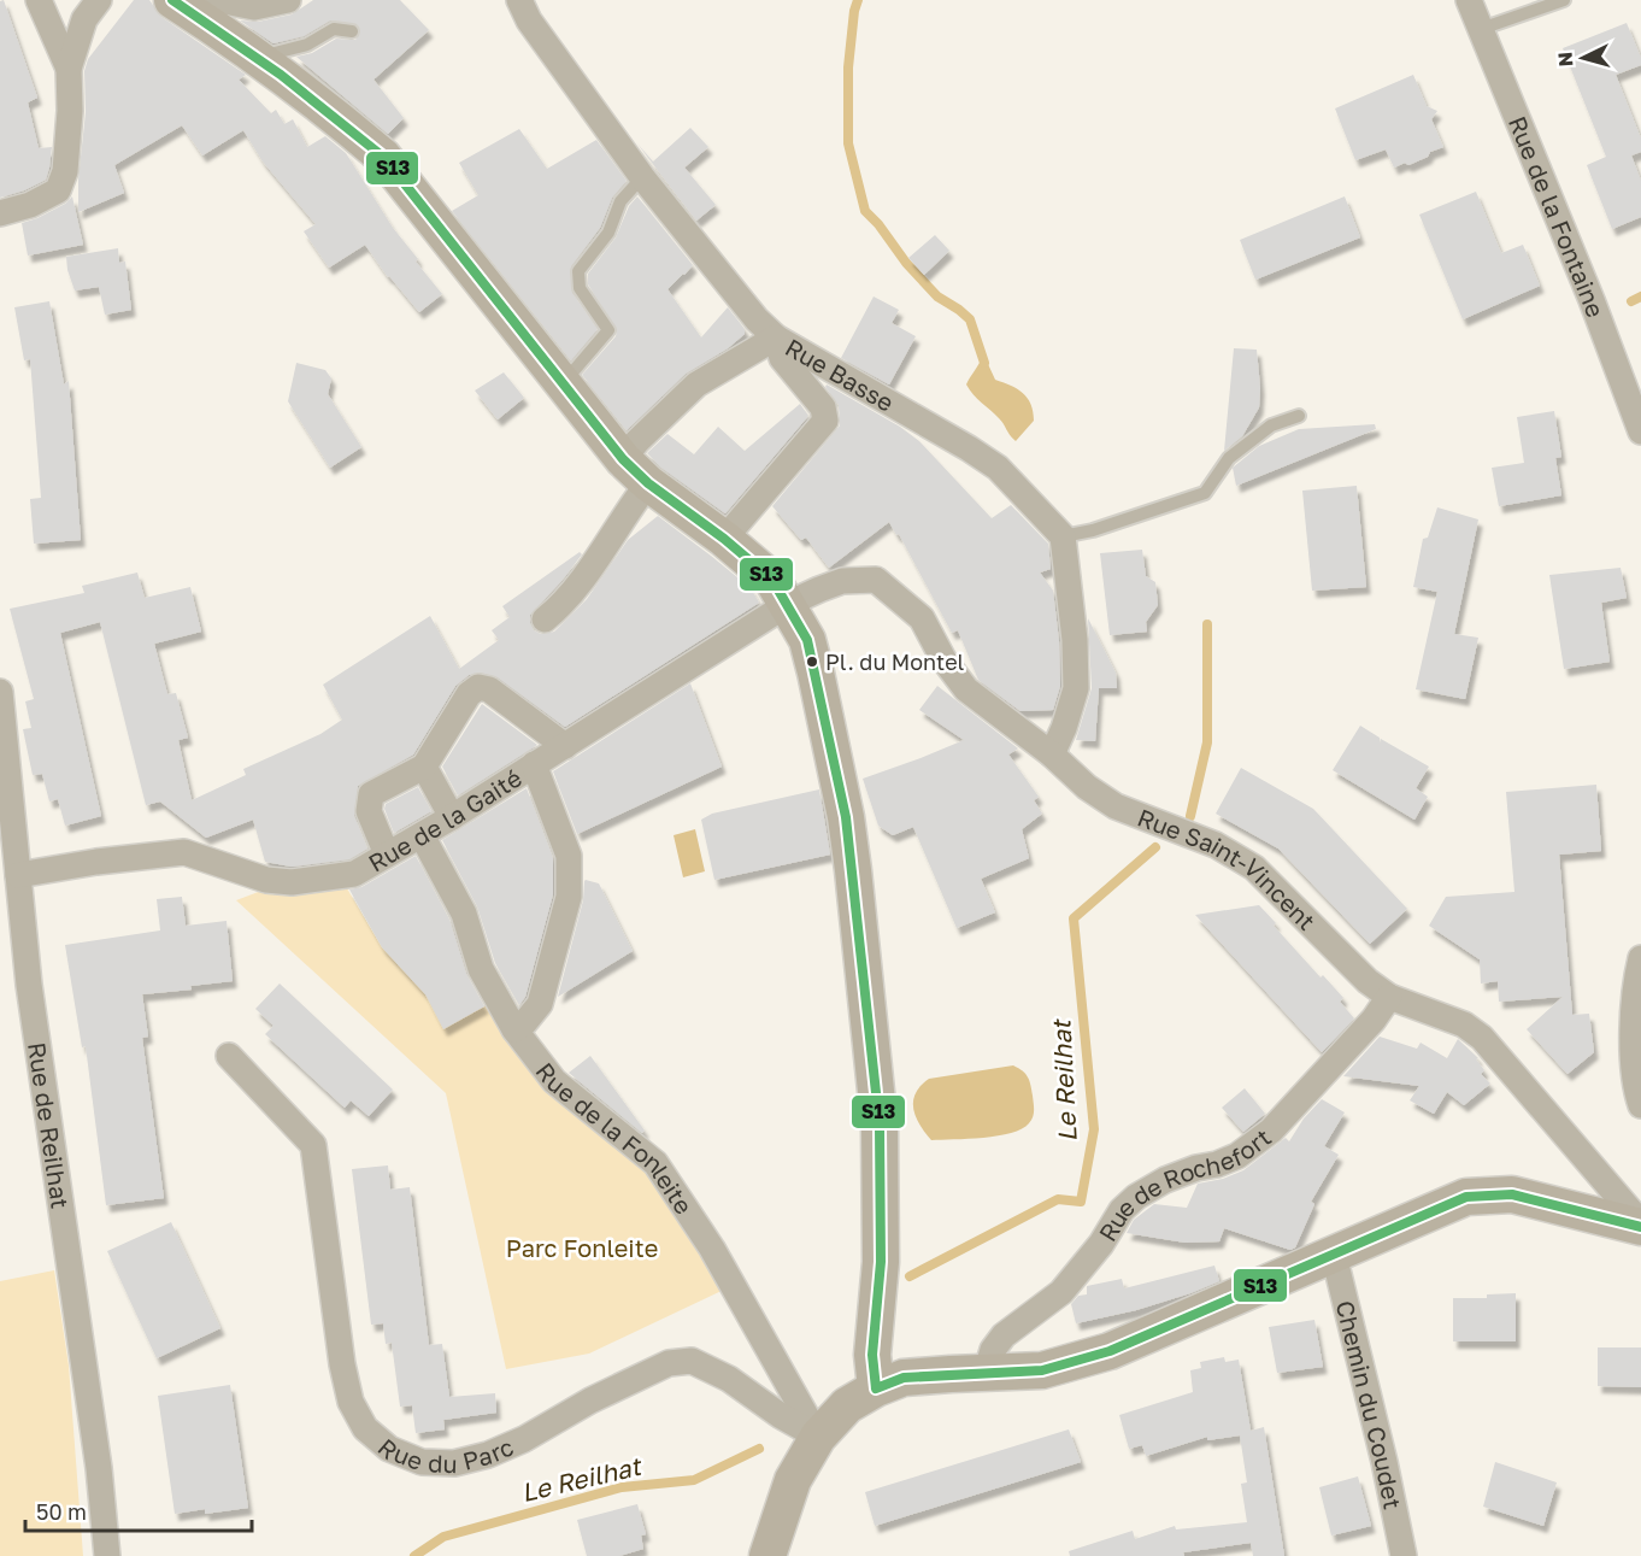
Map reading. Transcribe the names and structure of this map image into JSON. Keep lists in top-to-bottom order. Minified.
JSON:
{"streets":{"street":["Rue de la Fontaine","Rue Basse","Rue de la Gaité","Rue Saint-Vincent","Rue de Reilhat","Rue de la Fonleite","Rue de Rochefort","Chemin du Coudet","Rue du Parc"]},"crossings":[["Rue de la Gaité","Rue Saint-Vincent"],["Rue de la Gaité","Rue de Reilhat"],["Rue de la Gaité","Rue de la Fonleite"],["Rue Saint-Vincent","Rue de Rochefort"],["Rue de la Fonleite","Rue du Parc"]],"water":["Le Reilhat"],"parks":["Parc Fonleite"],"places":["Pl. du Montel"],"lines":["transit line S13"],"scale_bar":"50 m","north":"left"}
